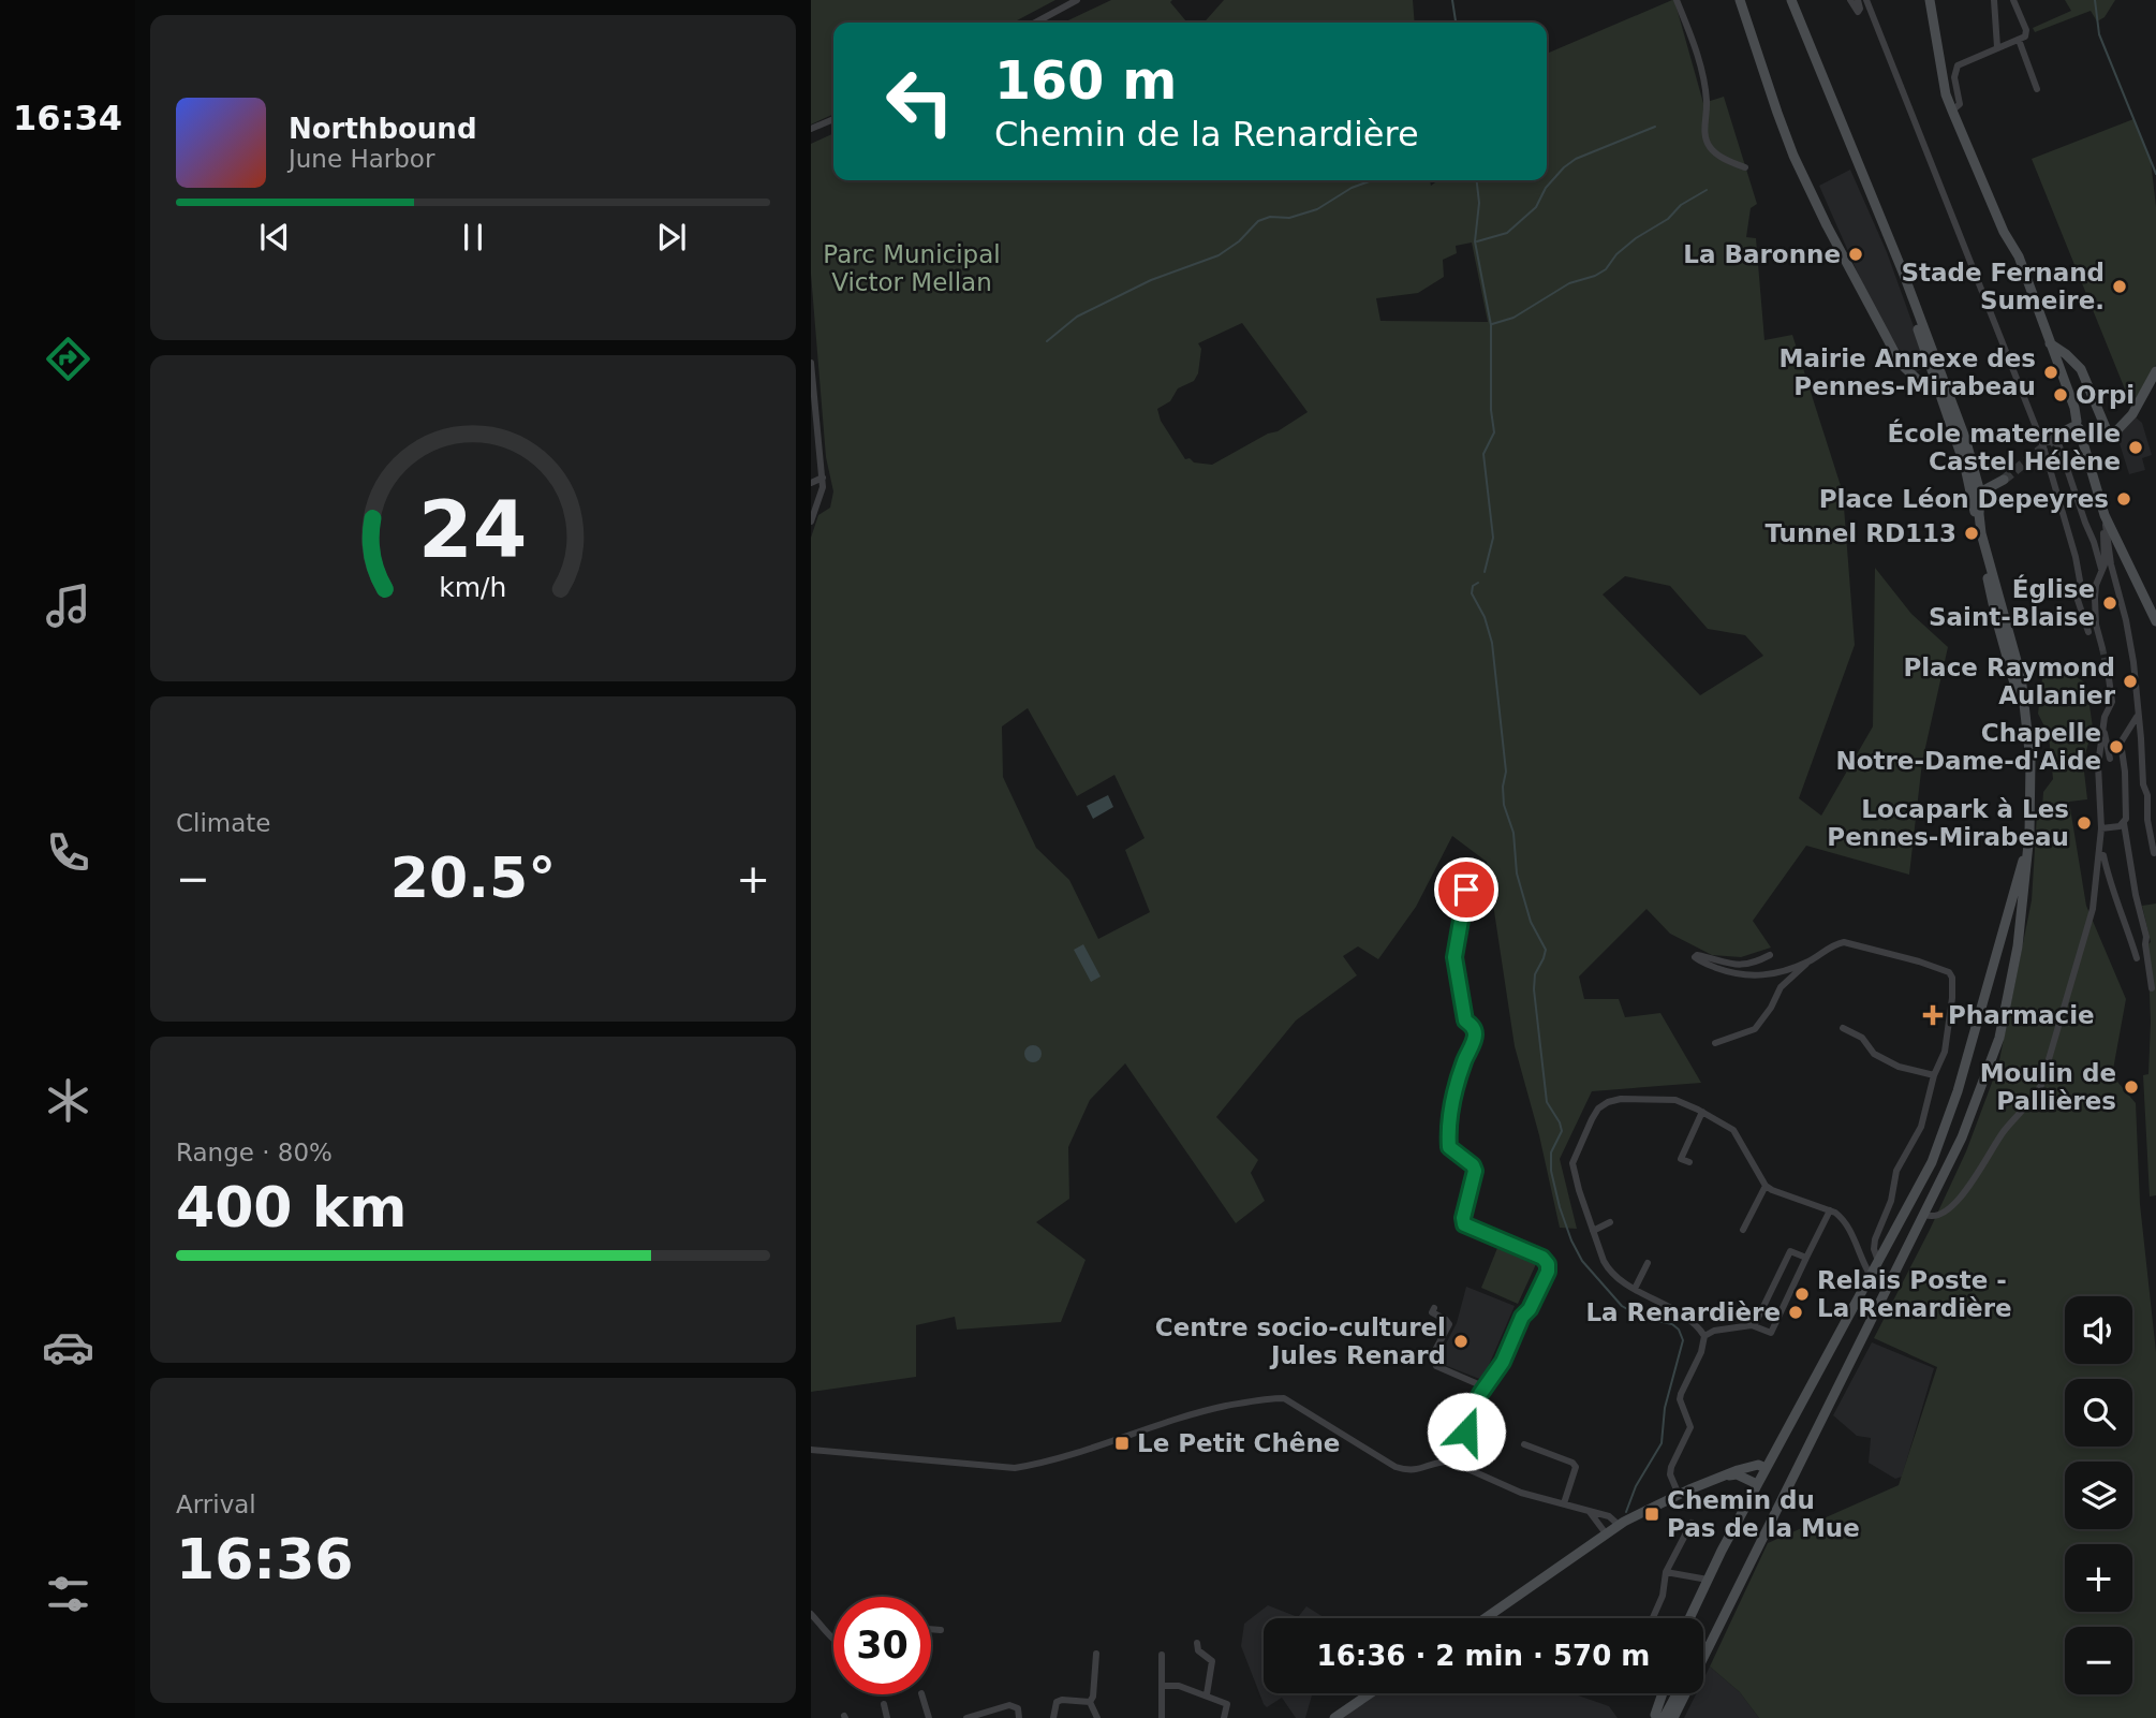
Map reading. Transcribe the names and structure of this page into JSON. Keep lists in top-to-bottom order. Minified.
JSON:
{"parks":["Parc Municipal Victor Mellan"],"places":{"other":["La Baronne","Stade Fernand Sumeire.","Mairie Annexe des Pennes-Mirabeau","Orpi","École maternelle Castel Hélène","Place Léon Depeyres","Tunnel RD113","Église Saint-Blaise","Place Raymond Aulanier","Chapelle Notre-Dame-d'Aide","Locapark à Les Pennes-Mirabeau","Moulin de Pallières","Relais Poste - La Renardière","La Renardière","Centre socio-culturel Jules Renard"],"health":["Pharmacie"],"transit":["Le Petit Chêne","Chemin du Pas de la Mue"]},"page":{"tabs":"16:34","turn":["160 m","Chemin de la Renardière"],"song":["Northbound","June Harbor"],"tile":["Climate",["Range · 80%","400 km"],["Arrival","16:36"]],"heat":["−","20.5°","+"],"map_buttons":["+","−"],"limit":"30","trip":"16:36 · 2 min · 570 m","gauge":["24","km/h"]}}
